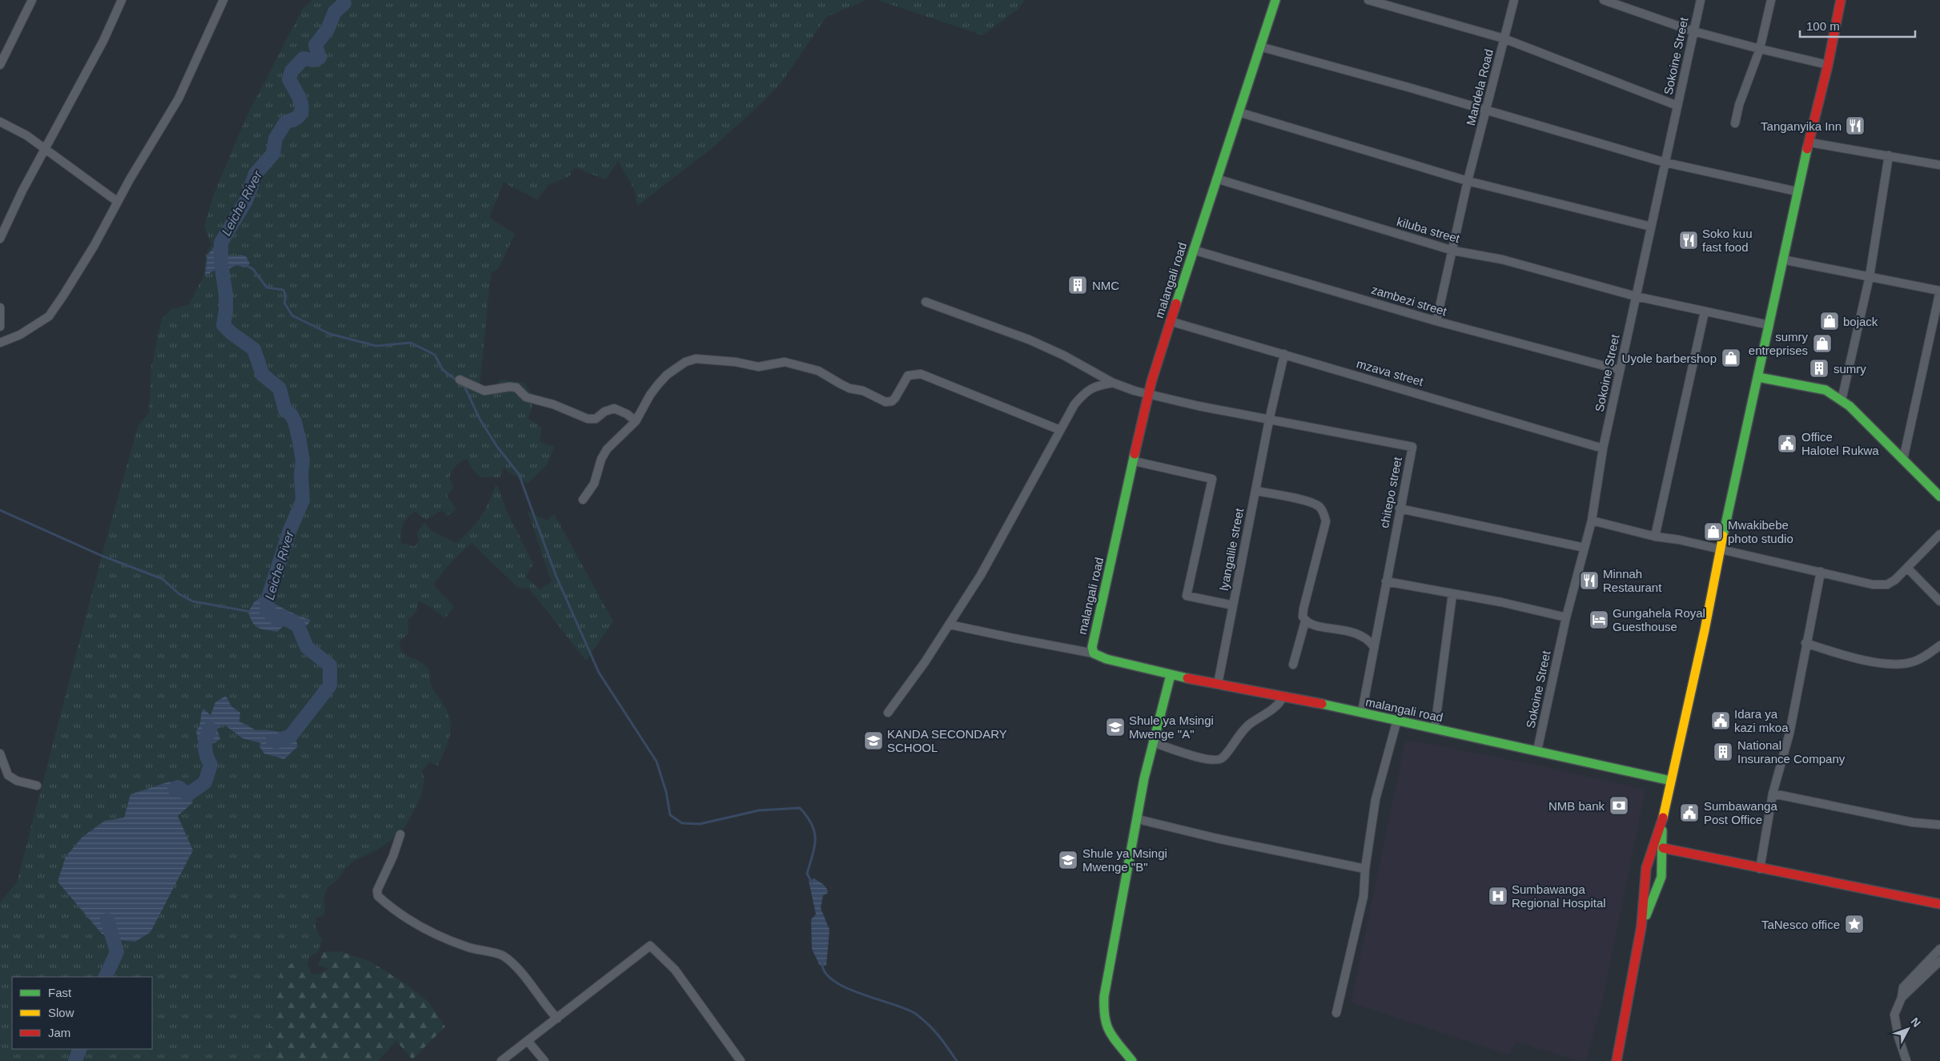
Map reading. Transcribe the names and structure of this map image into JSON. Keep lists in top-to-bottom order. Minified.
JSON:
{"streets":{"main road":["malangali road"],"street":["Sokoine Street","Mandela Road","kiluba street","zambezi street","mzava street","chitepo street","lyangalile street"]},"crossings":[["Sokoine Street","kiluba street"],["Sokoine Street","malangali road"],["Sokoine Street","zambezi street"],["Sokoine Street","mzava street"],["kiluba street","malangali road"],["malangali road","zambezi street"],["malangali road","mzava street"],["malangali road","chitepo street"],["malangali road","lyangalile street"],["mzava street","lyangalile street"],["chitepo street","lyangalile street"]],"water":["Leiche River"],"places":{"restaurant":["Tanganyika Inn","Soko kuu fast food","Minnah Restaurant"],"building":["NMC","sumry","National Insurance Company"],"shop":["bojack","sumry entreprises","Uyole barbershop","Mwakibebe photo studio"],"public building":["Office Halotel Rukwa","Idara ya kazi mkoa","Sumbawanga Post Office"],"hotel":["Gungahela Royal Guesthouse"],"school or university":["Shule ya Msingi Mwenge \"A\"","KANDA SECONDARY SCHOOL","Shule ya Msingi Mwenge \"B\""],"bank":["NMB bank"],"hospital":["Sumbawanga Regional Hospital"],"place":["TaNesco office"]},"legend":["Fast","Slow","Jam"],"scale_bar":"100 m","north":"top right"}
